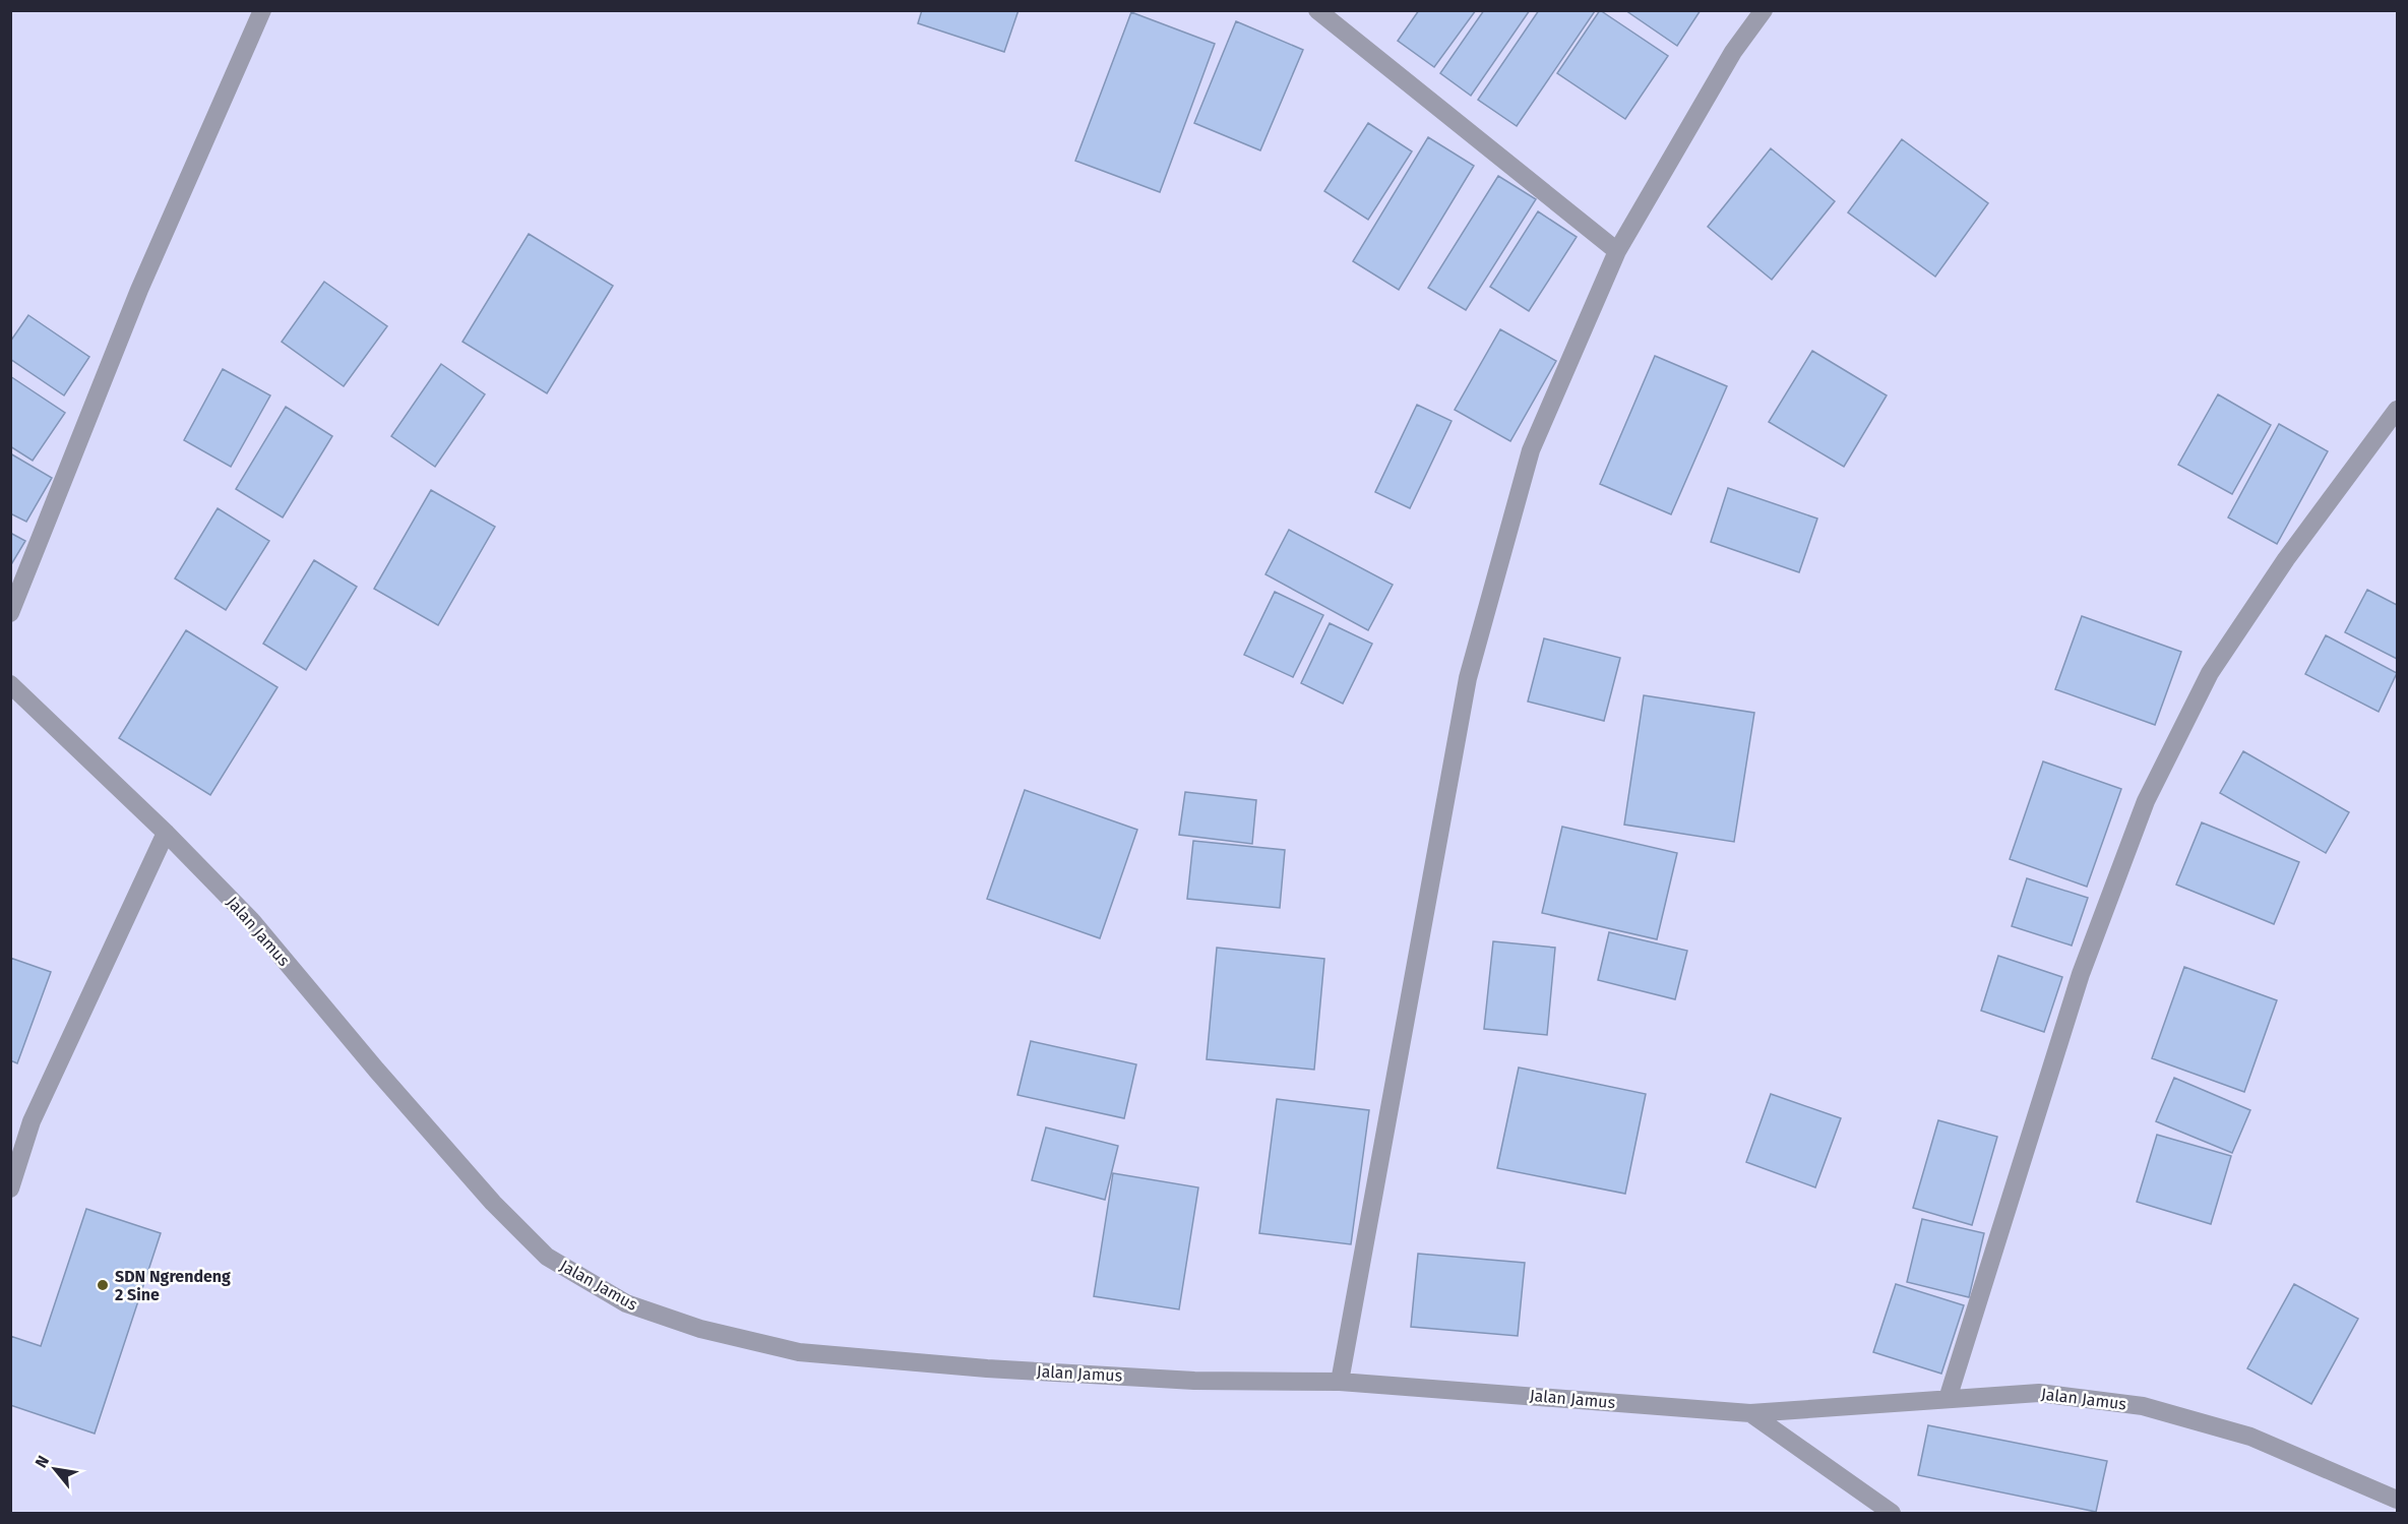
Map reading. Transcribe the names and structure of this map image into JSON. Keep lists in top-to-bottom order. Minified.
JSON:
{"streets":{"street":["Jalan Jamus"]},"places":["SDN Ngrendeng 2 Sine"],"north":"top left"}
